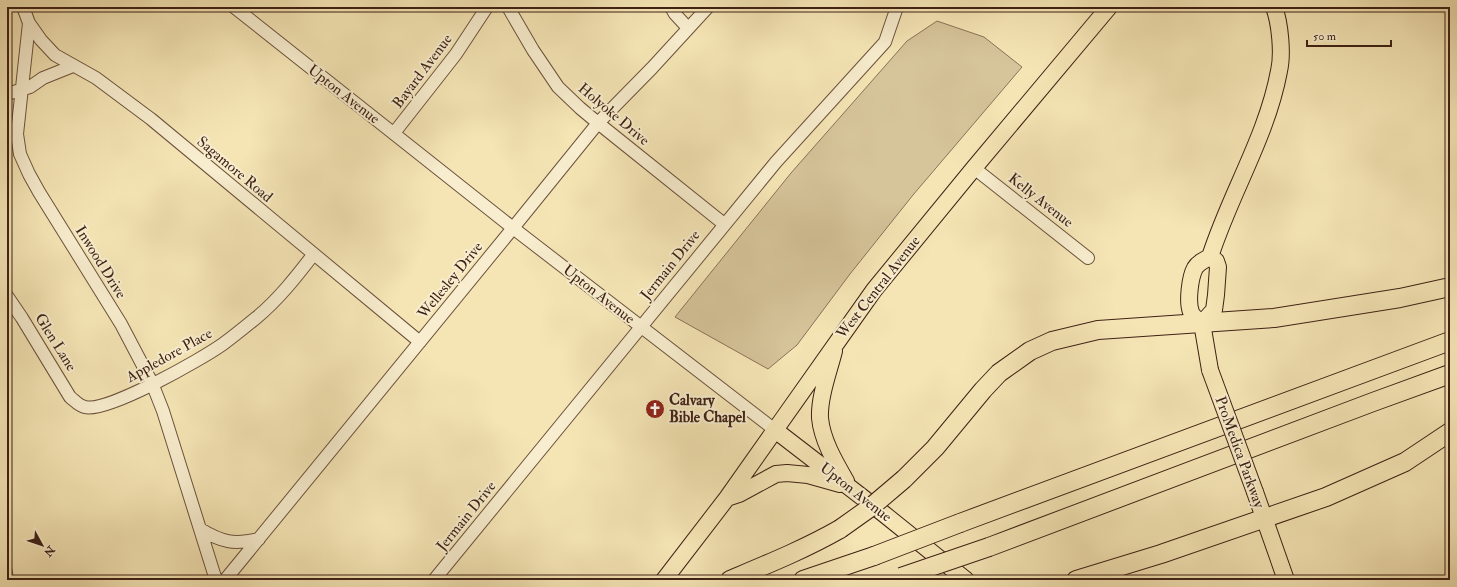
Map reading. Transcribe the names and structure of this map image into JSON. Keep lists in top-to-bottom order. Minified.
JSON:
{"streets":{"main road":["Upton Avenue","West Central Avenue","ProMedica Parkway"],"street":["Bayard Avenue","Holyoke Drive","Sagamore Road","Kelly Avenue","Inwood Drive","Jermain Drive","Wellesley Drive","Glen Lane","Appledore Place"]},"crossings":[["Bayard Avenue","Upton Avenue"],["Upton Avenue","Jermain Drive"],["Upton Avenue","Wellesley Drive"],["Upton Avenue","West Central Avenue"],["Holyoke Drive","Jermain Drive"],["Holyoke Drive","Wellesley Drive"],["Sagamore Road","Inwood Drive"],["Sagamore Road","Wellesley Drive"],["Sagamore Road","Appledore Place"],["Kelly Avenue","West Central Avenue"],["Inwood Drive","Appledore Place"],["Glen Lane","Appledore Place"]],"places":{"church":["Calvary Bible Chapel"]},"scale_bar":"50 m","north":"bottom right"}
